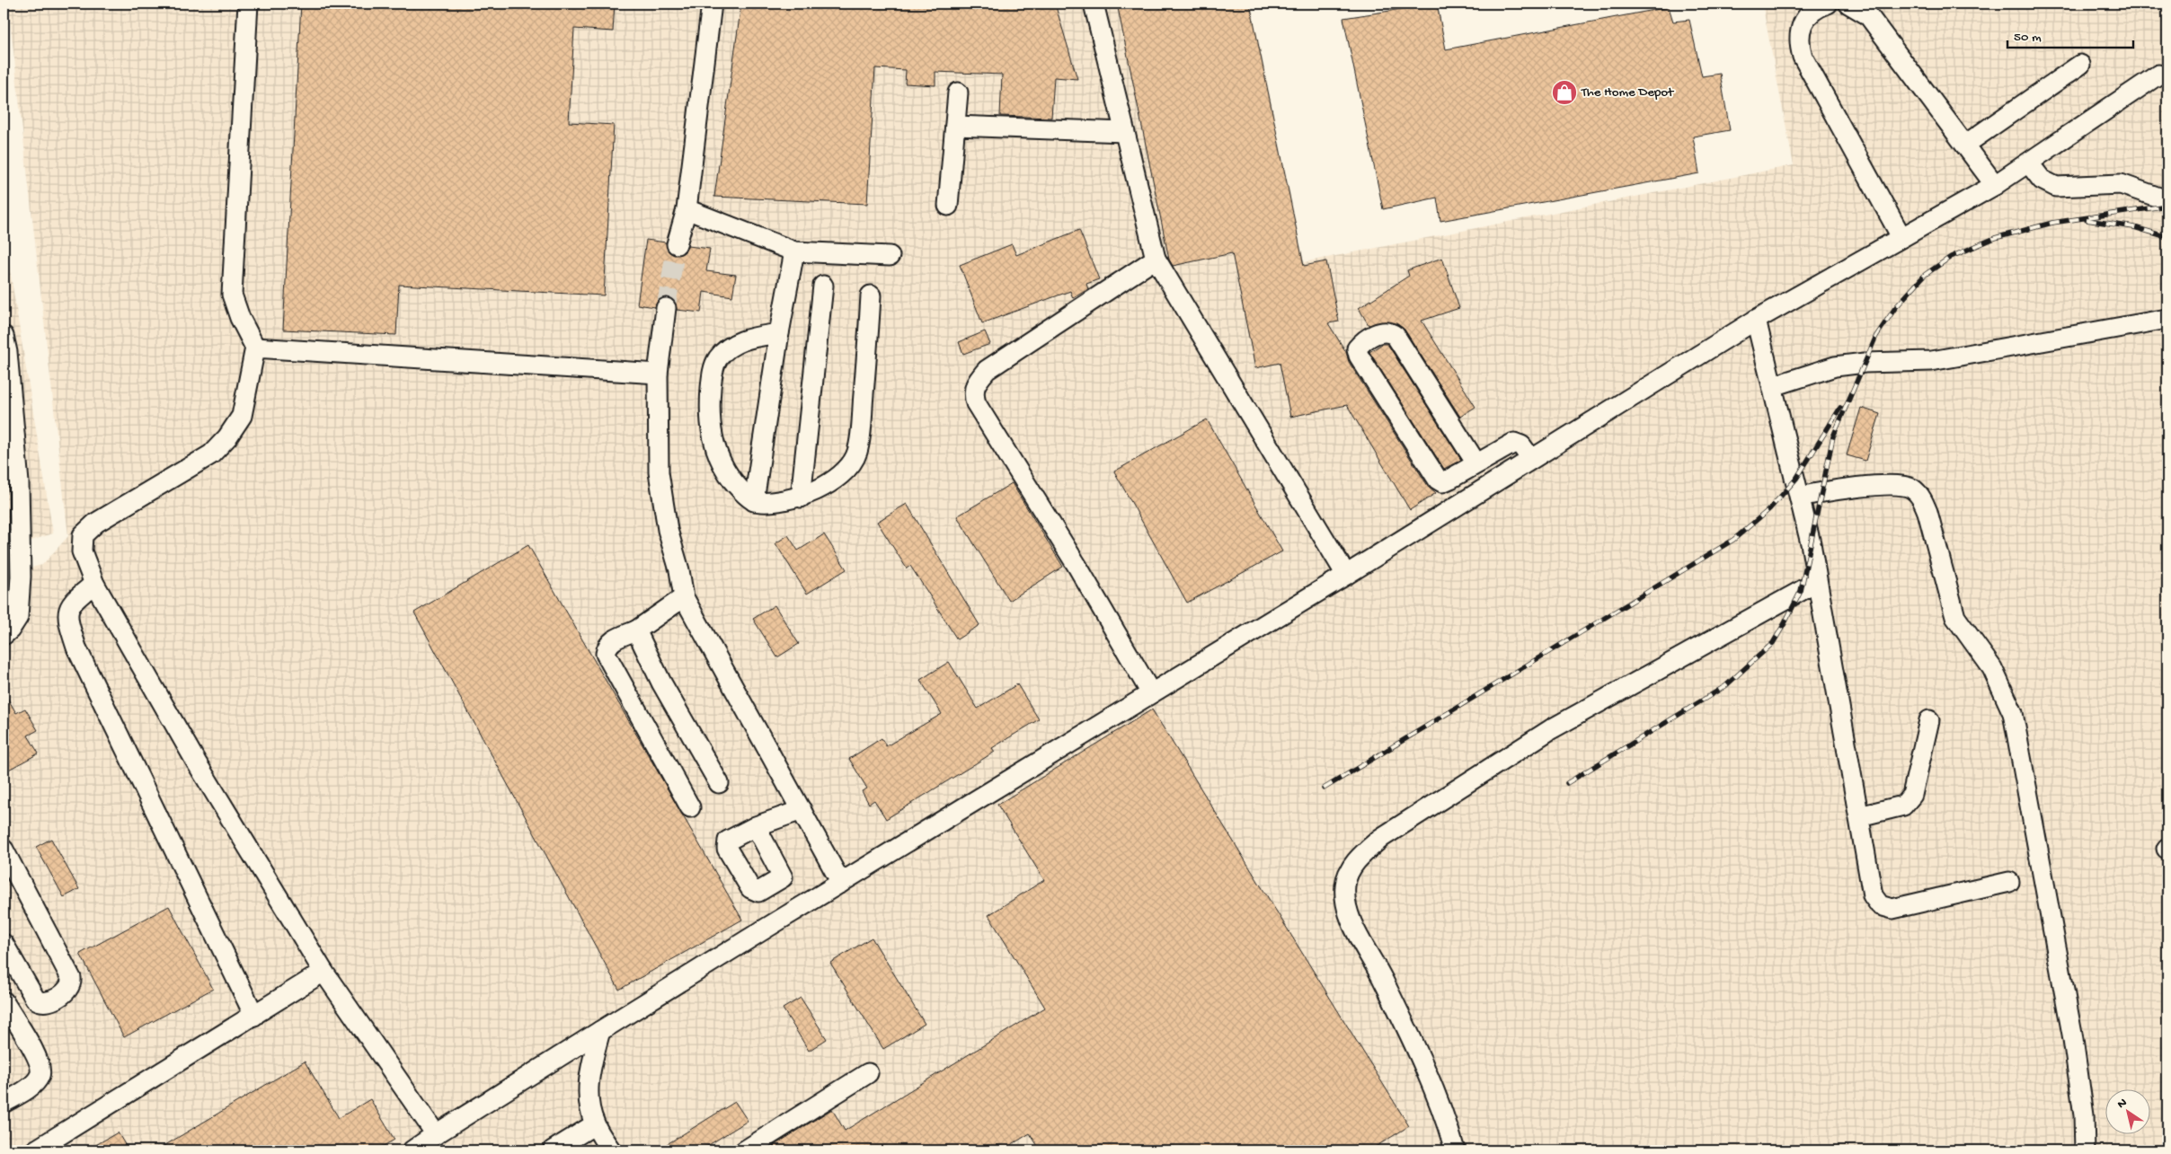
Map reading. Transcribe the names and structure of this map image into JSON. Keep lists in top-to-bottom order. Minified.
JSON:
{"places":{"shop":["The Home Depot"]},"scale_bar":"50 m","north":"top left"}
